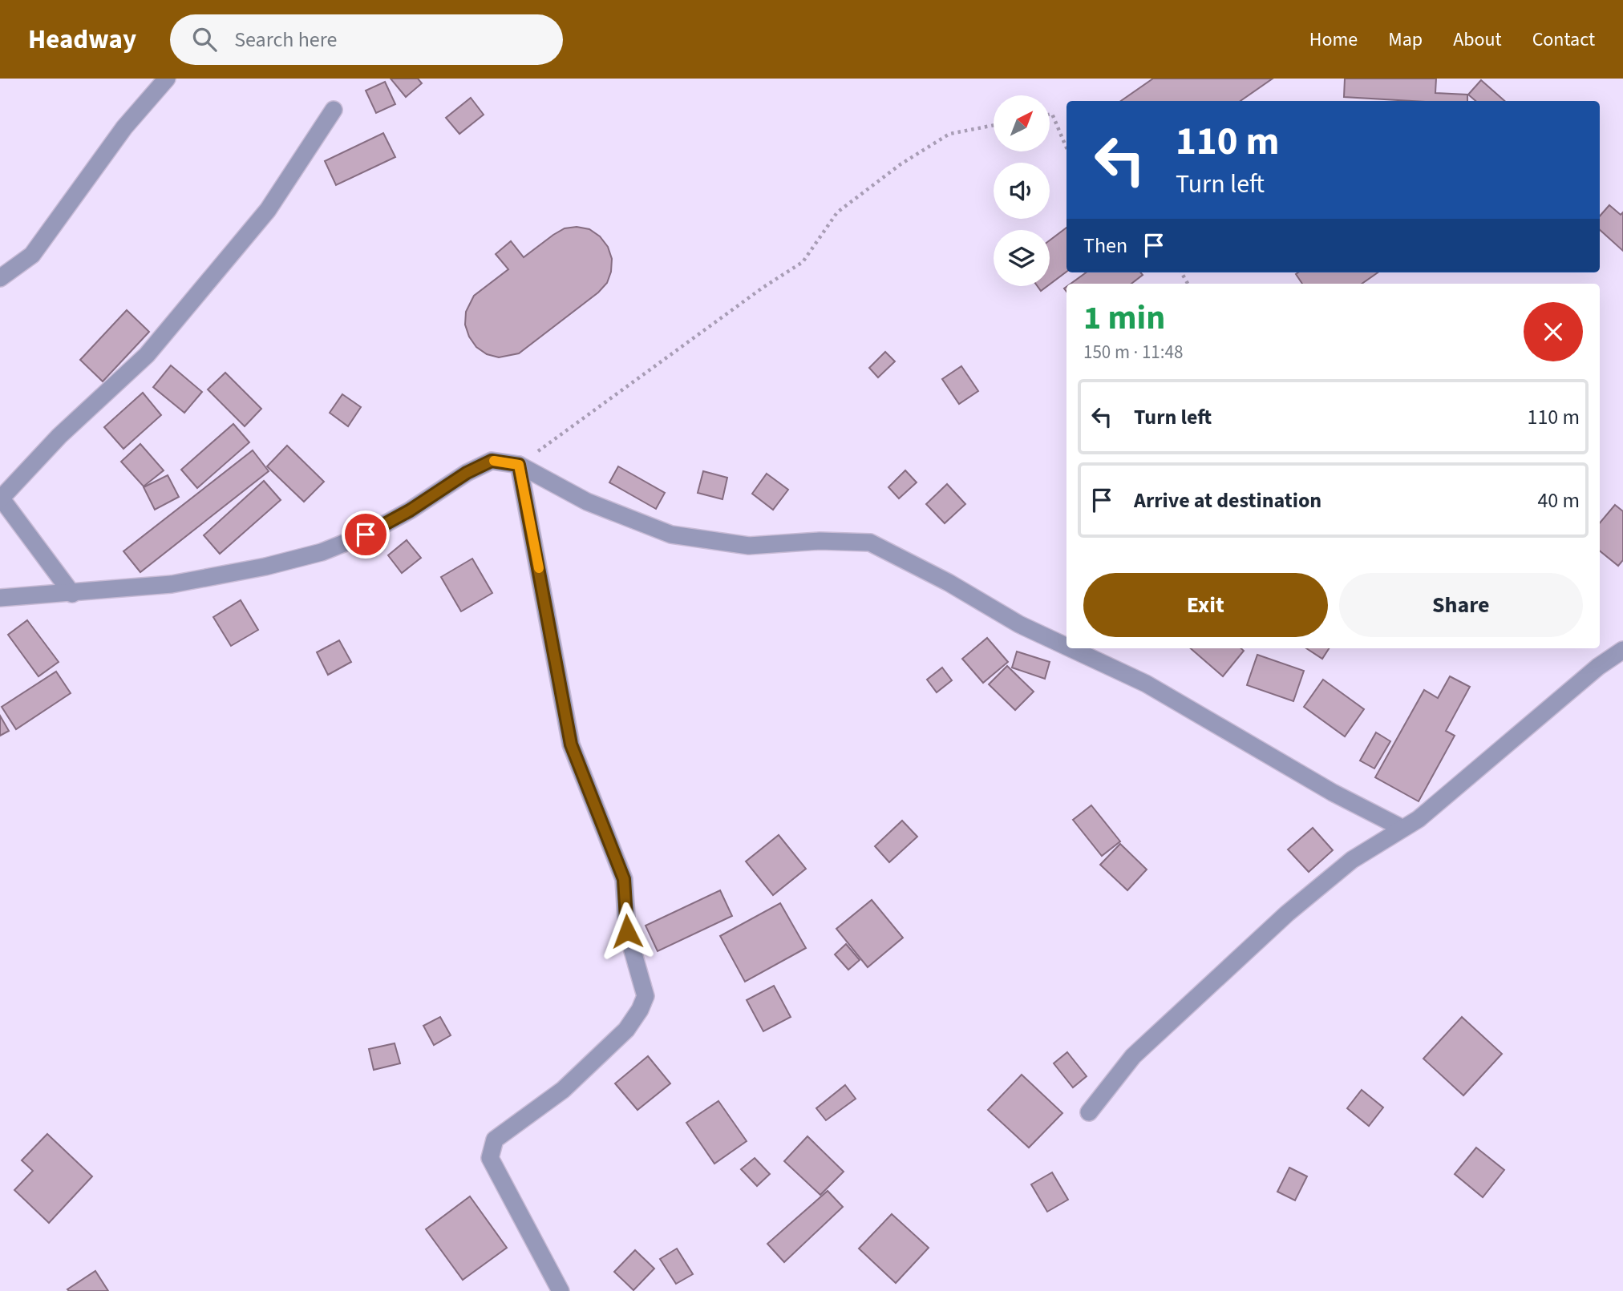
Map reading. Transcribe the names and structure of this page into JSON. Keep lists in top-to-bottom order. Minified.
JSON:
{"north":"top right","page":{"header":"Headway","search":"Search here","nav":["Home","Map","About","Contact"],"turn":["110 m","Turn left"],"then":"Then","heading":["1 min","150 m · 11:48"],"list":[{"name":"Turn left","value":"110 m"},{"name":"Arrive at destination","value":"40 m"}],"buttons":["Exit","Share"]}}
